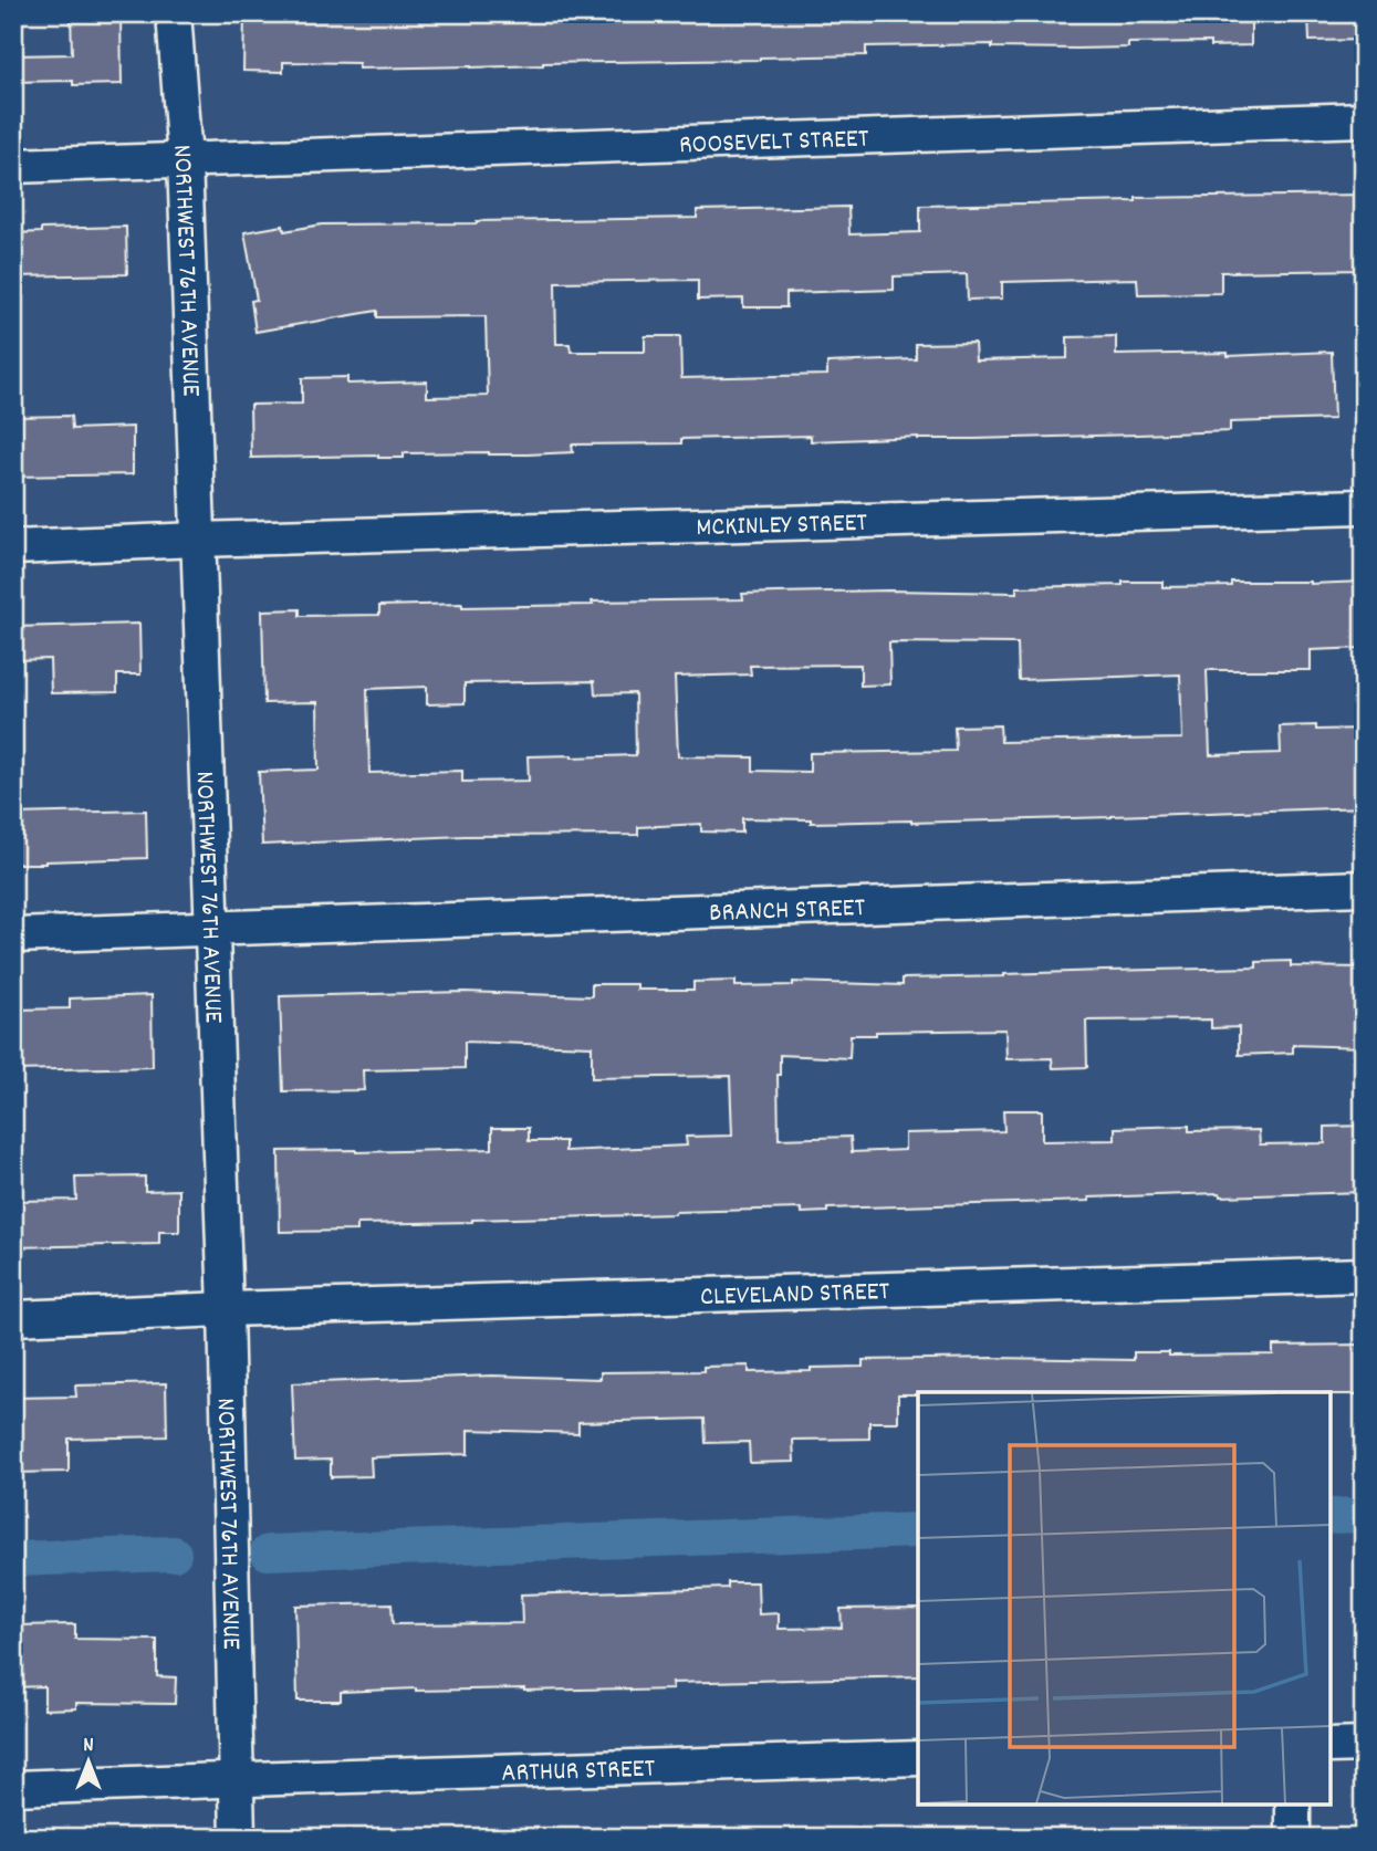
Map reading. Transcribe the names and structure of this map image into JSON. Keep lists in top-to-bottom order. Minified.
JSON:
{"streets":{"street":["ROOSEVELT STREET","NORTHWEST 76TH AVENUE","MCKINLEY STREET","BRANCH STREET","CLEVELAND STREET","ARTHUR STREET"]},"crossings":[["ROOSEVELT STREET","NORTHWEST 76TH AVENUE"],["NORTHWEST 76TH AVENUE","MCKINLEY STREET"],["NORTHWEST 76TH AVENUE","BRANCH STREET"],["NORTHWEST 76TH AVENUE","CLEVELAND STREET"],["NORTHWEST 76TH AVENUE","ARTHUR STREET"]],"north":"top"}
